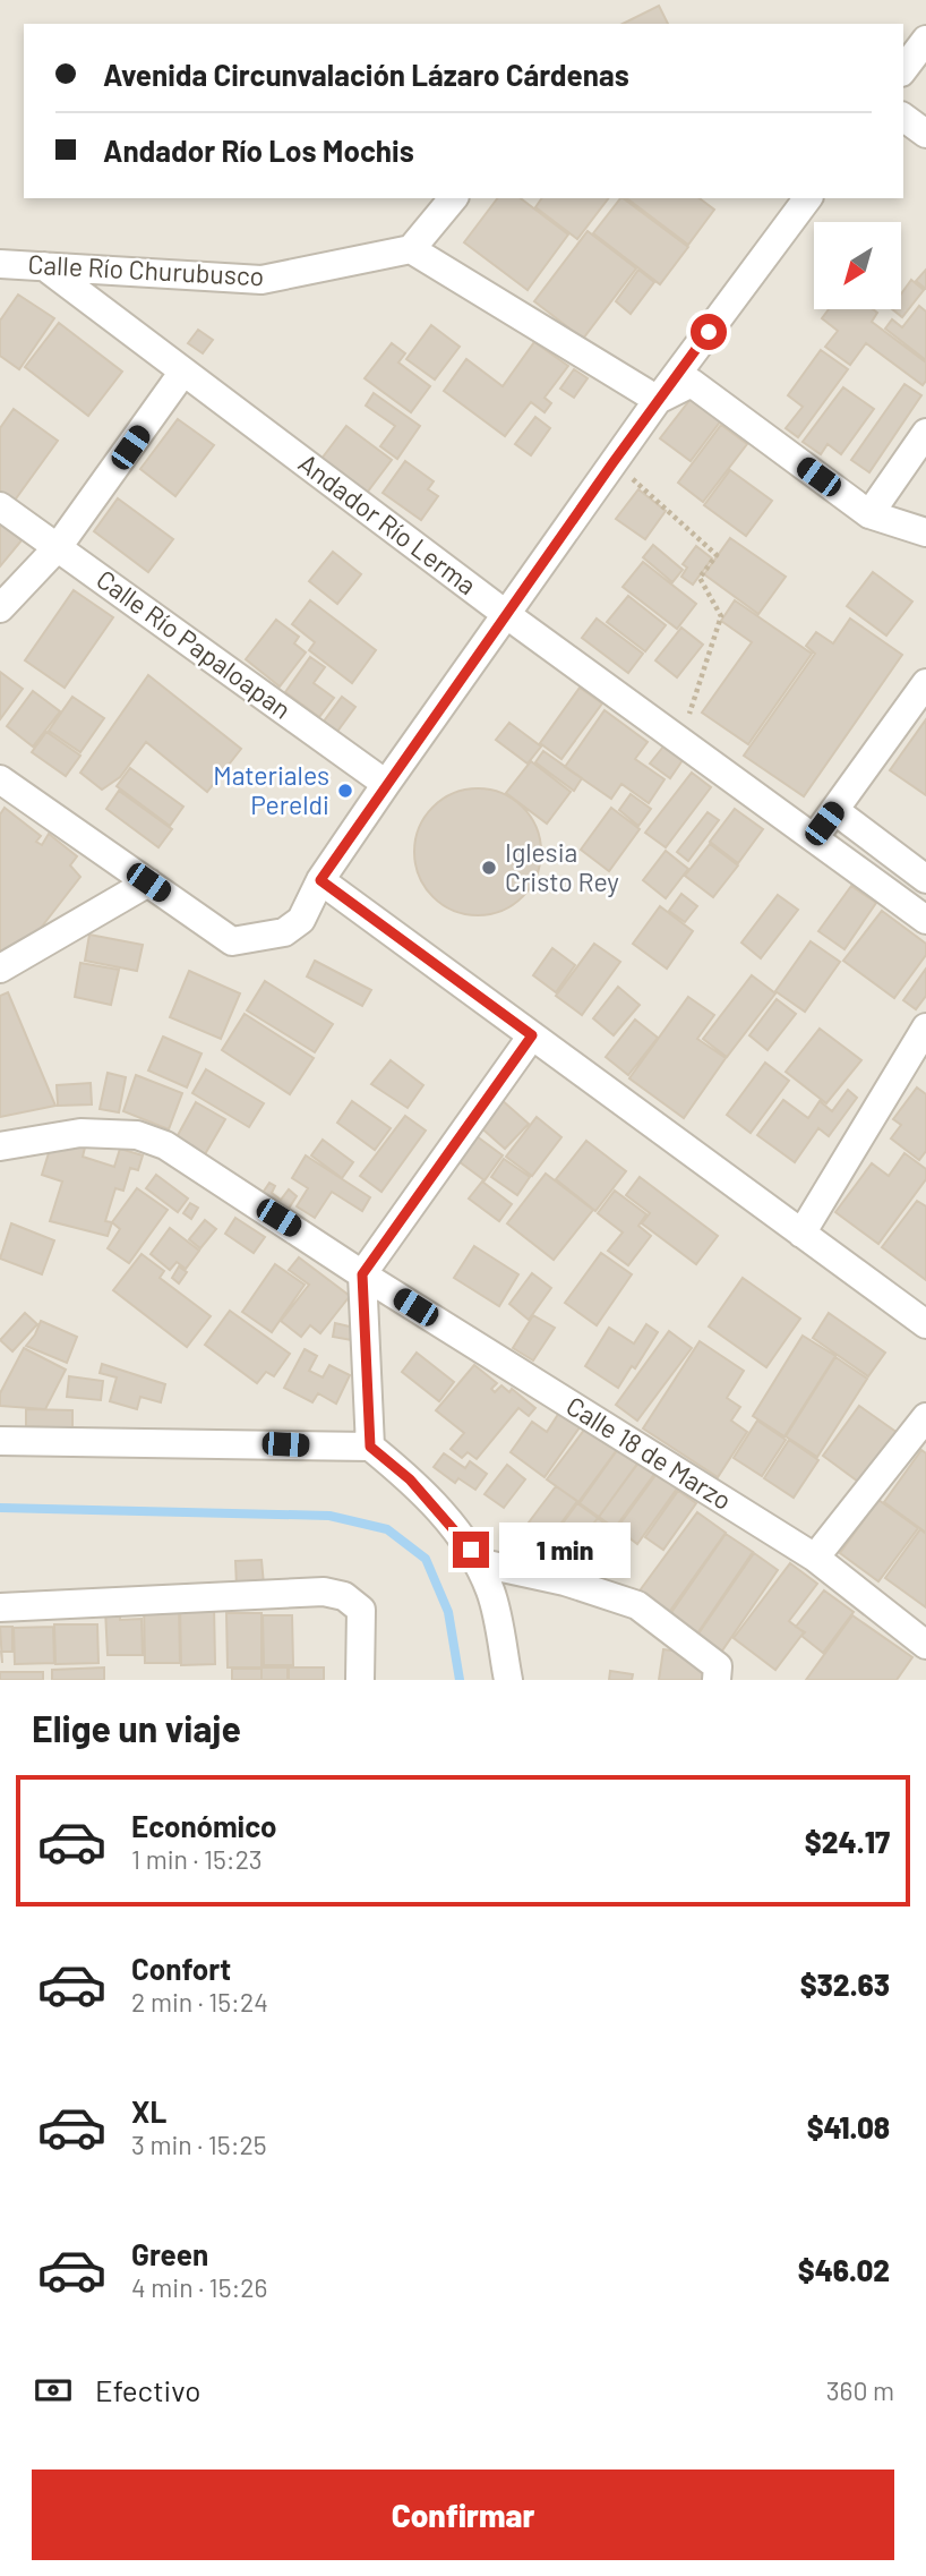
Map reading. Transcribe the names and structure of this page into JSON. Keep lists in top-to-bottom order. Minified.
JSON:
{"streets":{"street":["Calle Río Churubusco","Andador Río Lerma","Calle Río Papaloapan","Calle 18 de Marzo"]},"crossings":[["Calle Río Churubusco","Andador Río Lerma"]],"places":["Materiales Pereldi","Iglesia Cristo Rey"],"north":"bottom left","page":{"banner":["Avenida Circunvalación Lázaro Cárdenas","Andador Río Los Mochis"],"bubble":"1 min","heading":"Elige un viaje","list":[{"name":"Económico","note":"1 min · 15:23","value":"$24.17"},{"name":"Confort","note":"2 min · 15:24","value":"$32.63"},{"name":"XL","note":"3 min · 15:25","value":"$41.08"},{"name":"Green","note":"4 min · 15:26","value":"$46.02"}],"pay":["Efectivo","360 m"],"buttons":"Confirmar"}}
